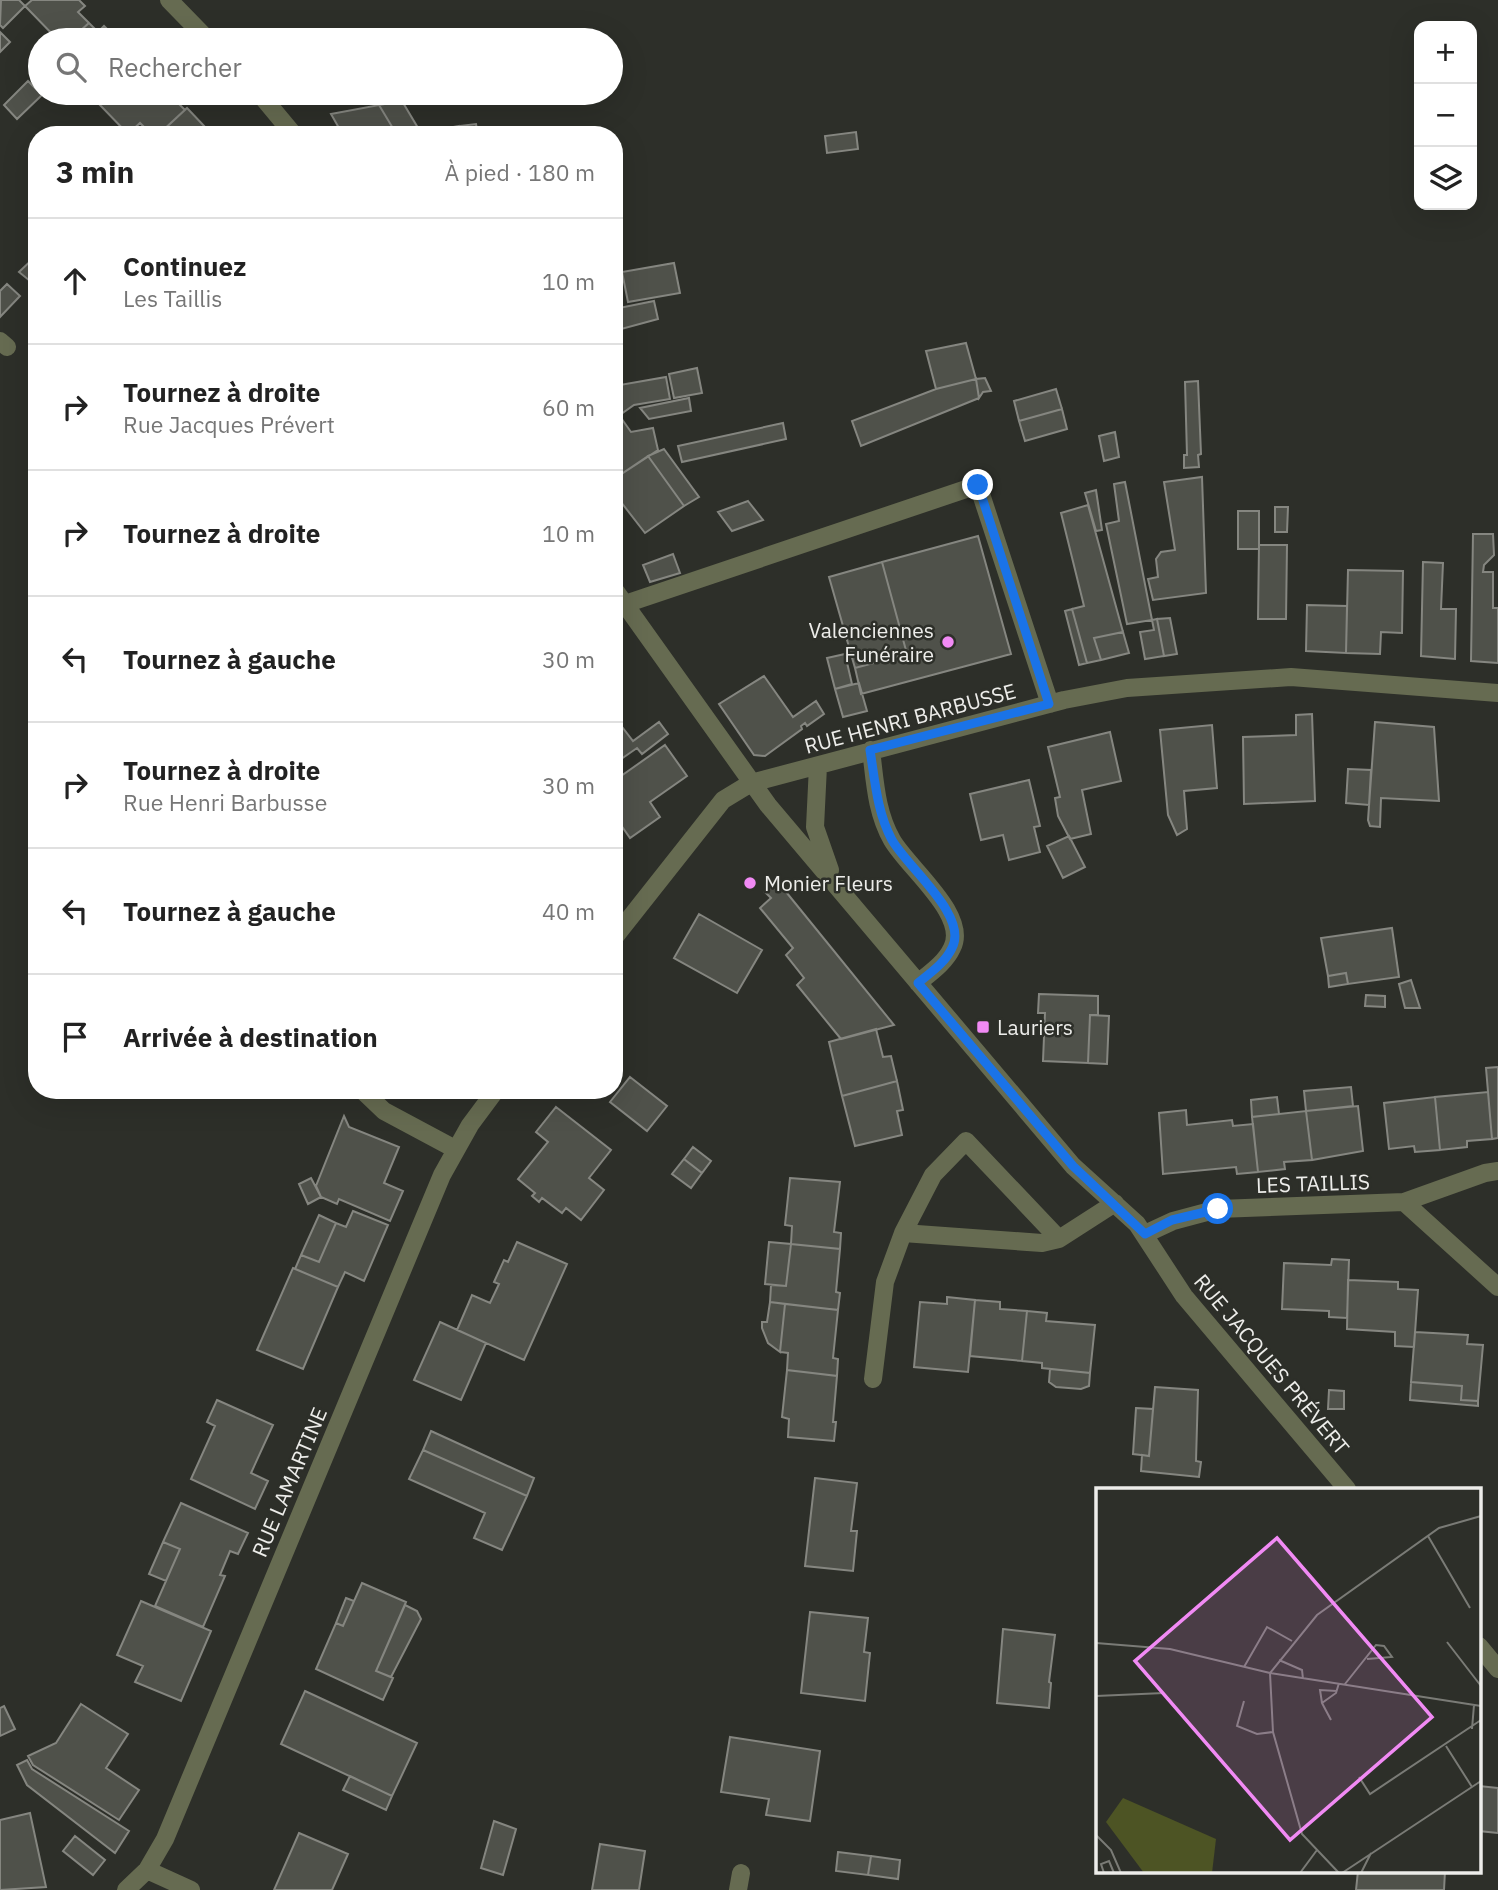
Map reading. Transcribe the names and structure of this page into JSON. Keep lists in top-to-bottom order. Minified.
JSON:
{"streets":{"street":["RUE HENRI BARBUSSE","LES TAILLIS","RUE JACQUES PRÉVERT","RUE LAMARTINE"]},"crossings":[["RUE HENRI BARBUSSE","RUE JACQUES PRÉVERT"],["LES TAILLIS","RUE JACQUES PRÉVERT"]],"places":{"other":["Valenciennes Funéraire","Monier Fleurs"],"transit":["Lauriers"]},"page":{"map_buttons":["+","−"],"search":"Rechercher","heading":["3 min","À pied · 180 m"],"list":[["Continuez","Les Taillis","10 m"],["Tournez à droite","Rue Jacques Prévert","60 m"],["Tournez à droite","10 m"],["Tournez à gauche","30 m"],["Tournez à droite","Rue Henri Barbusse","30 m"],["Tournez à gauche","40 m"],"Arrivée à destination"]}}
